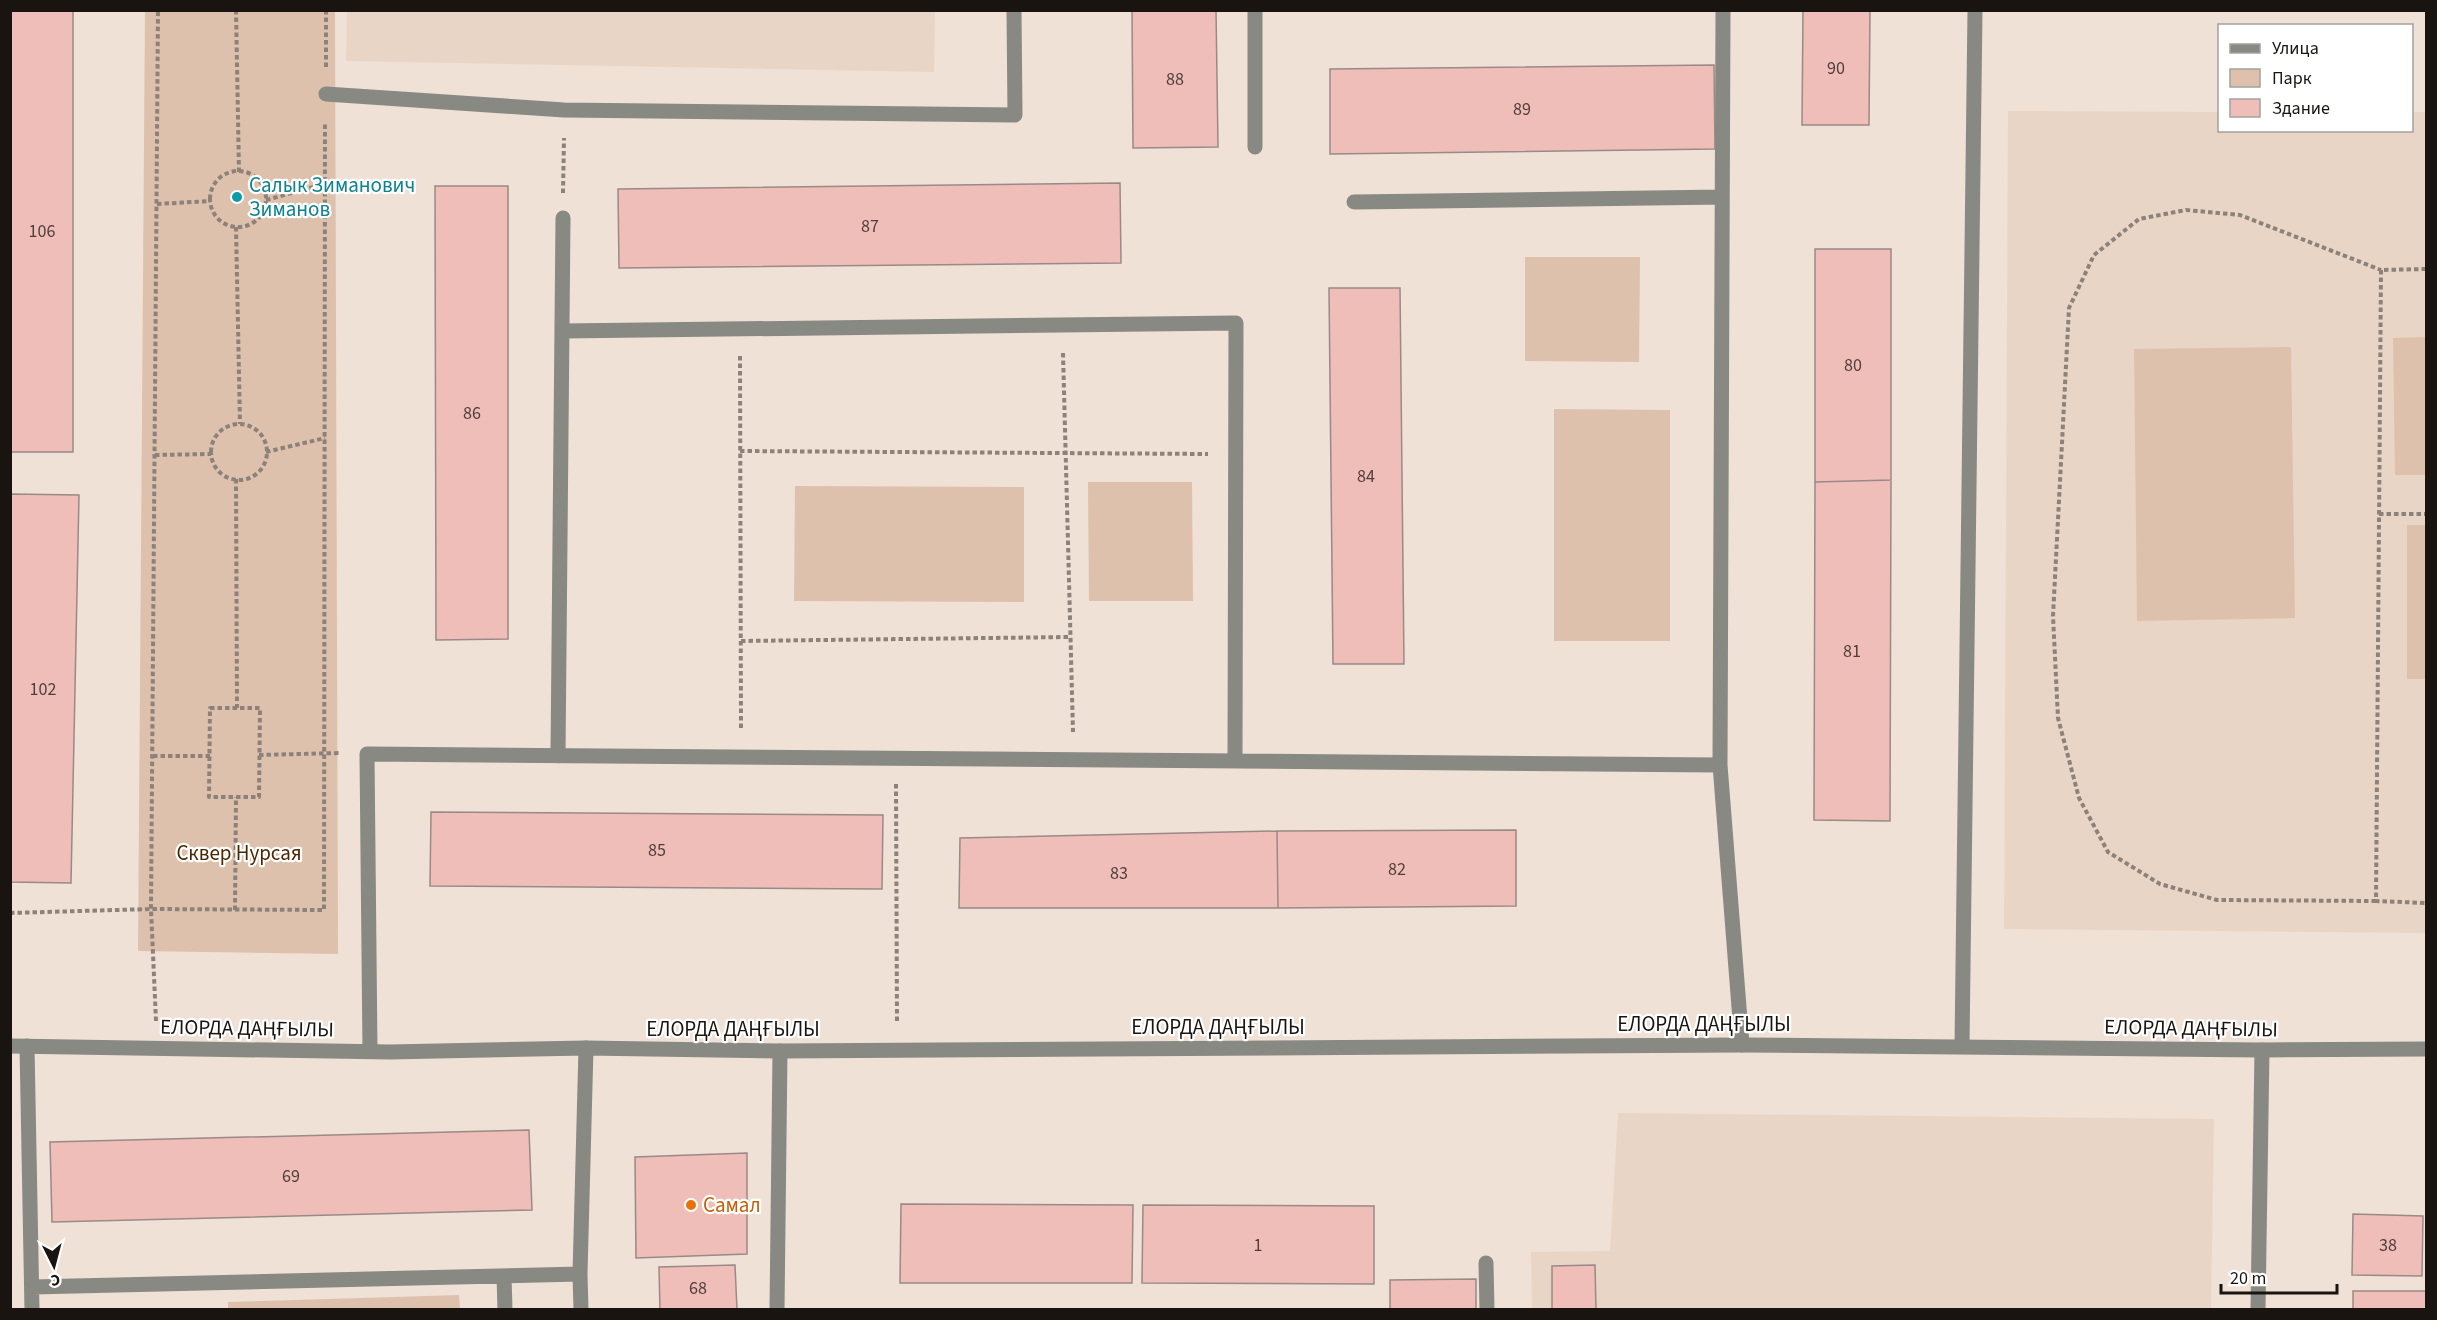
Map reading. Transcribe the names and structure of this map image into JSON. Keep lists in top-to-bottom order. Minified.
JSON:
{"streets":{"street":["ЕЛОРДА ДАҢҒЫЛЫ"]},"parks":["Сквер Нурсая"],"places":["Салык Зиманович Зиманов","Самал"],"house_numbers":["90","88","89","87","106","80","86","84","81","102","85","82","83","69","1","38","68"],"legend":["Улица","Парк","Здание"],"scale_bar":"20 m","north":"bottom"}
